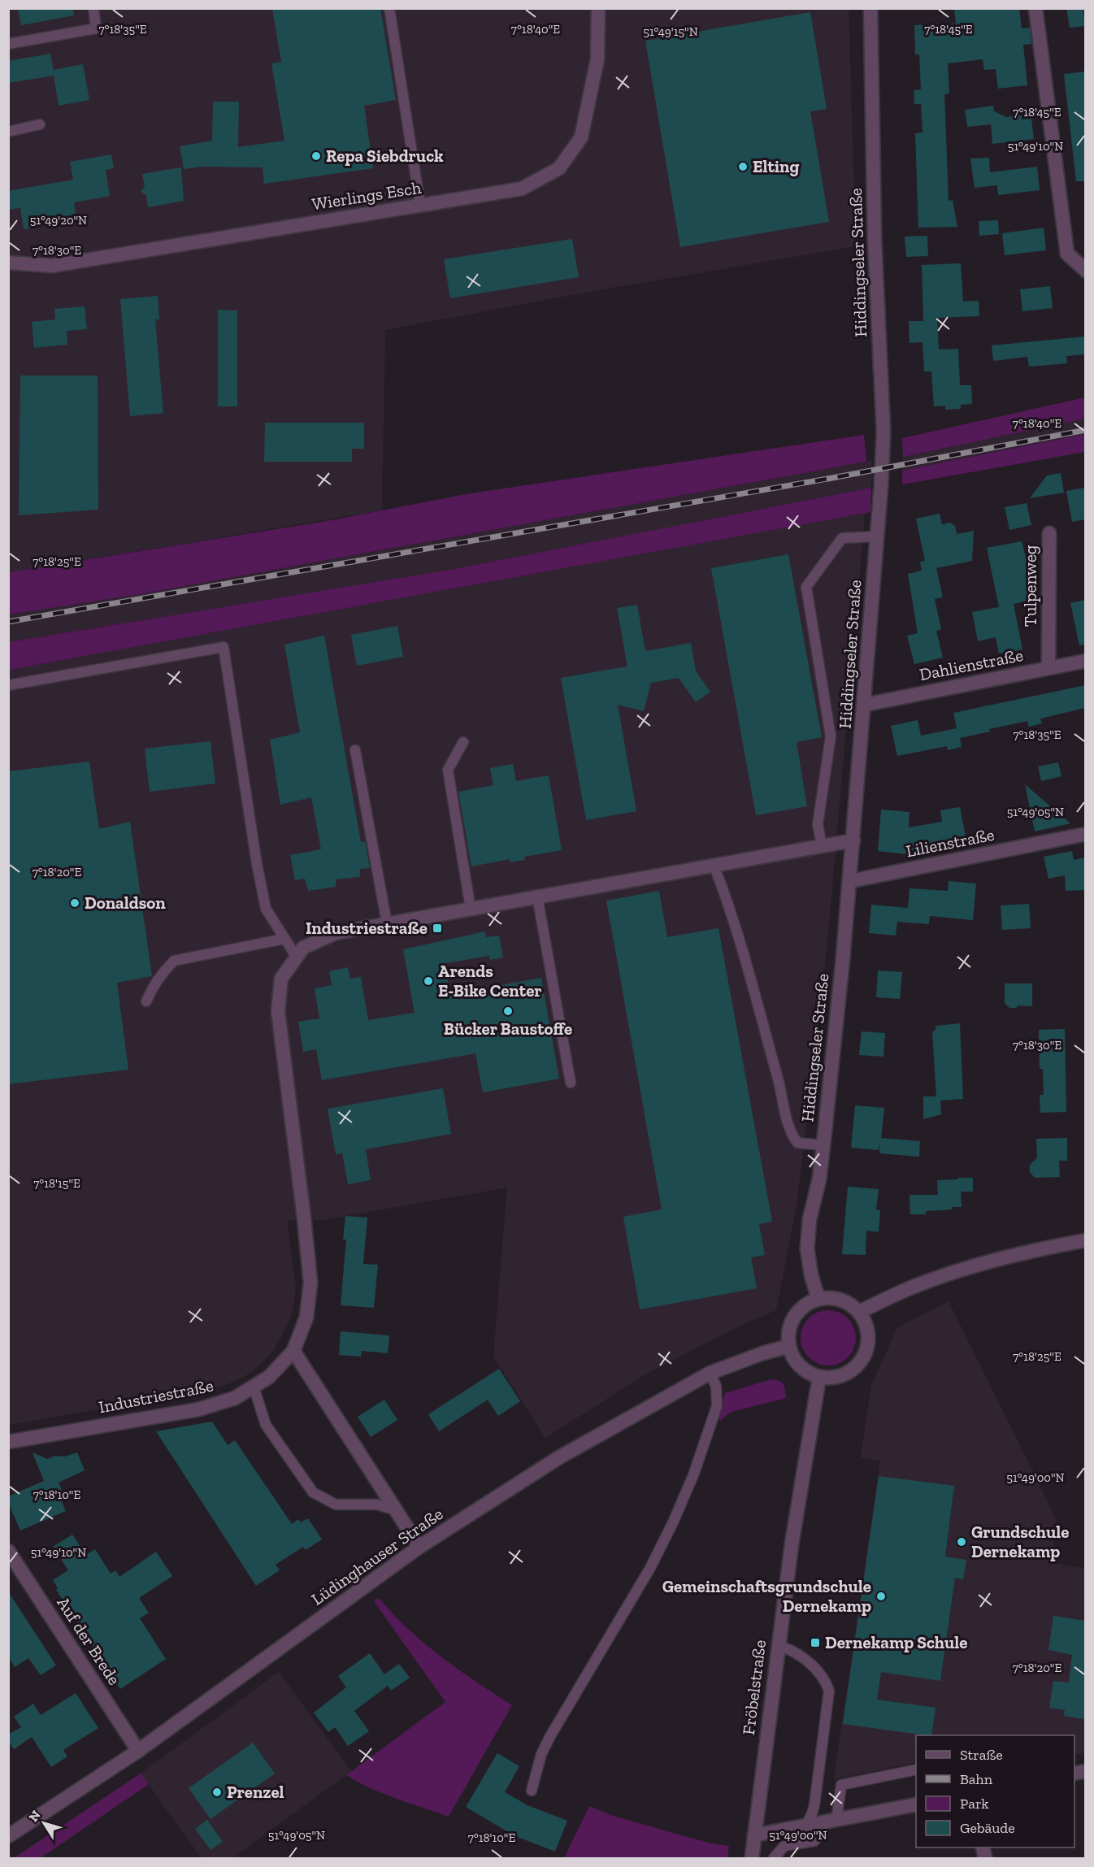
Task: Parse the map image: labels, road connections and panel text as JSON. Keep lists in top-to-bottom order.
{
  "streets": {
    "street": [
      "Wierlings Esch",
      "Hiddingseler Straße",
      "Tulpenweg",
      "Dahlienstraße",
      "Lilienstraße",
      "Industriestraße",
      "Lüdinghauser Straße",
      "Auf der Brede",
      "Fröbelstraße"
    ]
  },
  "crossings": [
    ["Hiddingseler Straße", "Dahlienstraße"],
    ["Hiddingseler Straße", "Lilienstraße"],
    ["Hiddingseler Straße", "Industriestraße"],
    ["Hiddingseler Straße", "Lüdinghauser Straße"],
    ["Hiddingseler Straße", "Fröbelstraße"],
    ["Tulpenweg", "Dahlienstraße"],
    ["Lüdinghauser Straße", "Auf der Brede"],
    ["Lüdinghauser Straße", "Fröbelstraße"]
  ],
  "places": {
    "other": [
      "Repa Siebdruck",
      "Elting",
      "Donaldson",
      "Arends E-Bike Center",
      "Bücker Baustoffe",
      "Grundschule Dernekamp",
      "Gemeinschaftsgrundschule Dernekamp",
      "Prenzel"
    ],
    "transit": ["Industriestraße", "Dernekamp Schule"]
  },
  "legend": [
    "Straße",
    "Bahn",
    "Park",
    "Gebäude"
  ],
  "north": "top left",
  "coordinates": [
    "7°18'35\"E",
    "7°18'40\"E",
    "7°18'45\"E",
    "51°49'15\"N",
    "51°49'10\"N",
    "51°49'20\"N",
    "7°18'30\"E",
    "7°18'25\"E",
    "51°49'05\"N",
    "7°18'20\"E",
    "7°18'15\"E",
    "51°49'00\"N",
    "7°18'10\"E"
  ]
}
